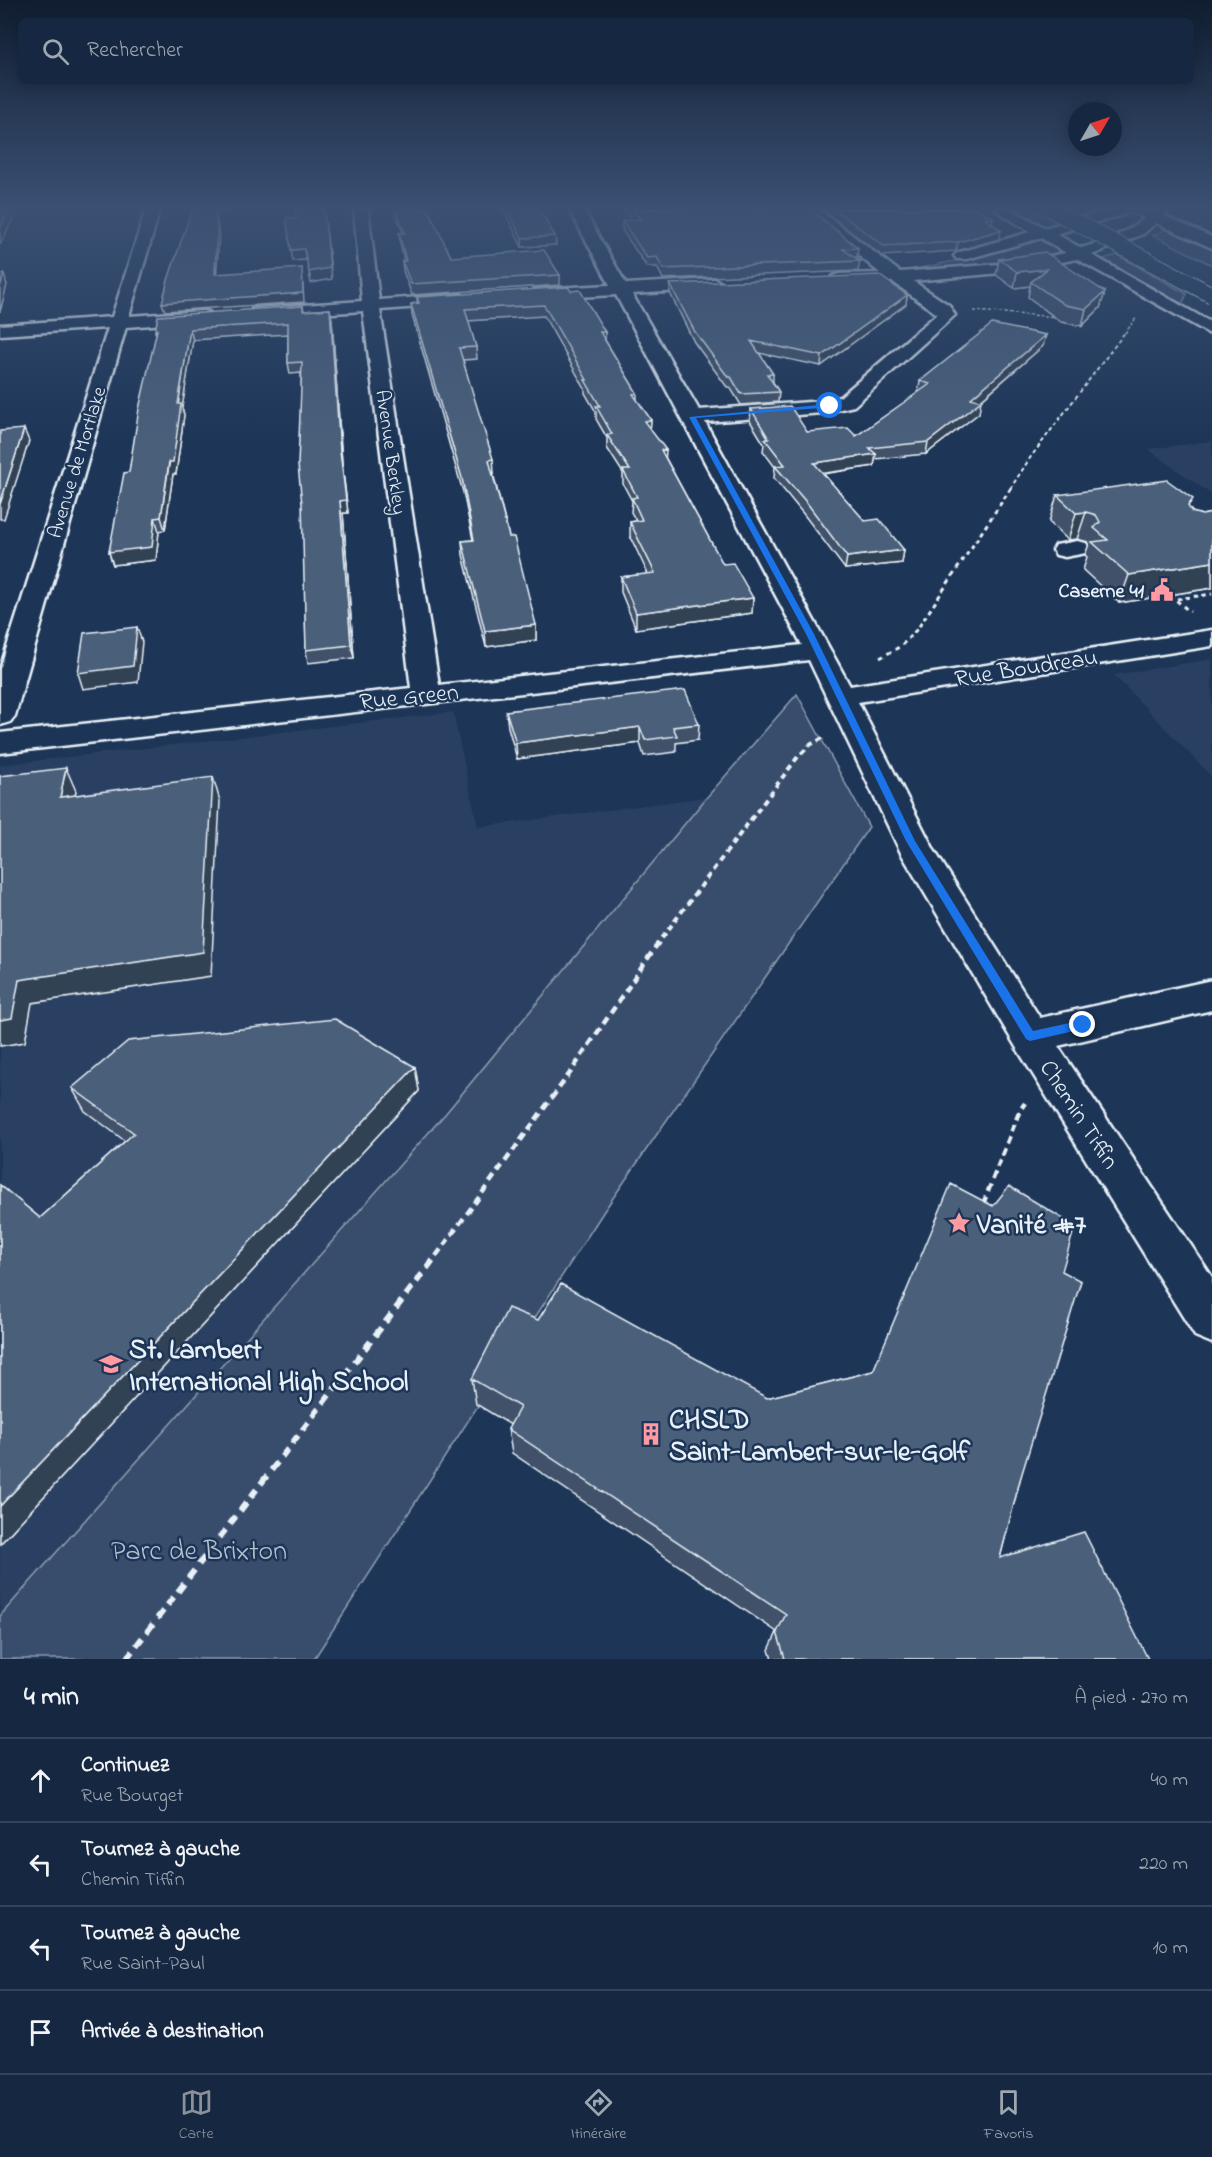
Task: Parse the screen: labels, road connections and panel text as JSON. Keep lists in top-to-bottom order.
{
  "streets": {
    "main road": [
      "Avenue Berkley",
      "Avenue de Mortlake",
      "Rue Boudreau",
      "Rue Green",
      "Chemin Tiffin"
    ]
  },
  "crossings": [
    ["Avenue Berkley", "Rue Green"],
    ["Rue Boudreau", "Chemin Tiffin"],
    ["Rue Green", "Chemin Tiffin"]
  ],
  "parks": ["Parc de Brixton"],
  "places": {
    "public building": ["Caserne 41"],
    "place": ["Vanité #7"],
    "school or university": ["St. Lambert International High School"],
    "building": ["CHSLD Saint-Lambert-sur-le-Golf"]
  },
  "north": "top right",
  "page": {
    "search": "Rechercher",
    "heading": ["4 min", "À pied · 270 m"],
    "list": [
      ["Continuez", "Rue Bourget", "40 m"],
      ["Tournez à gauche", "Chemin Tiffin", "220 m"],
      ["Tournez à gauche", "Rue Saint-Paul", "10 m"],
      "Arrivée à destination"
    ],
    "nav": ["Carte", "Itinéraire", "Favoris"]
  }
}
